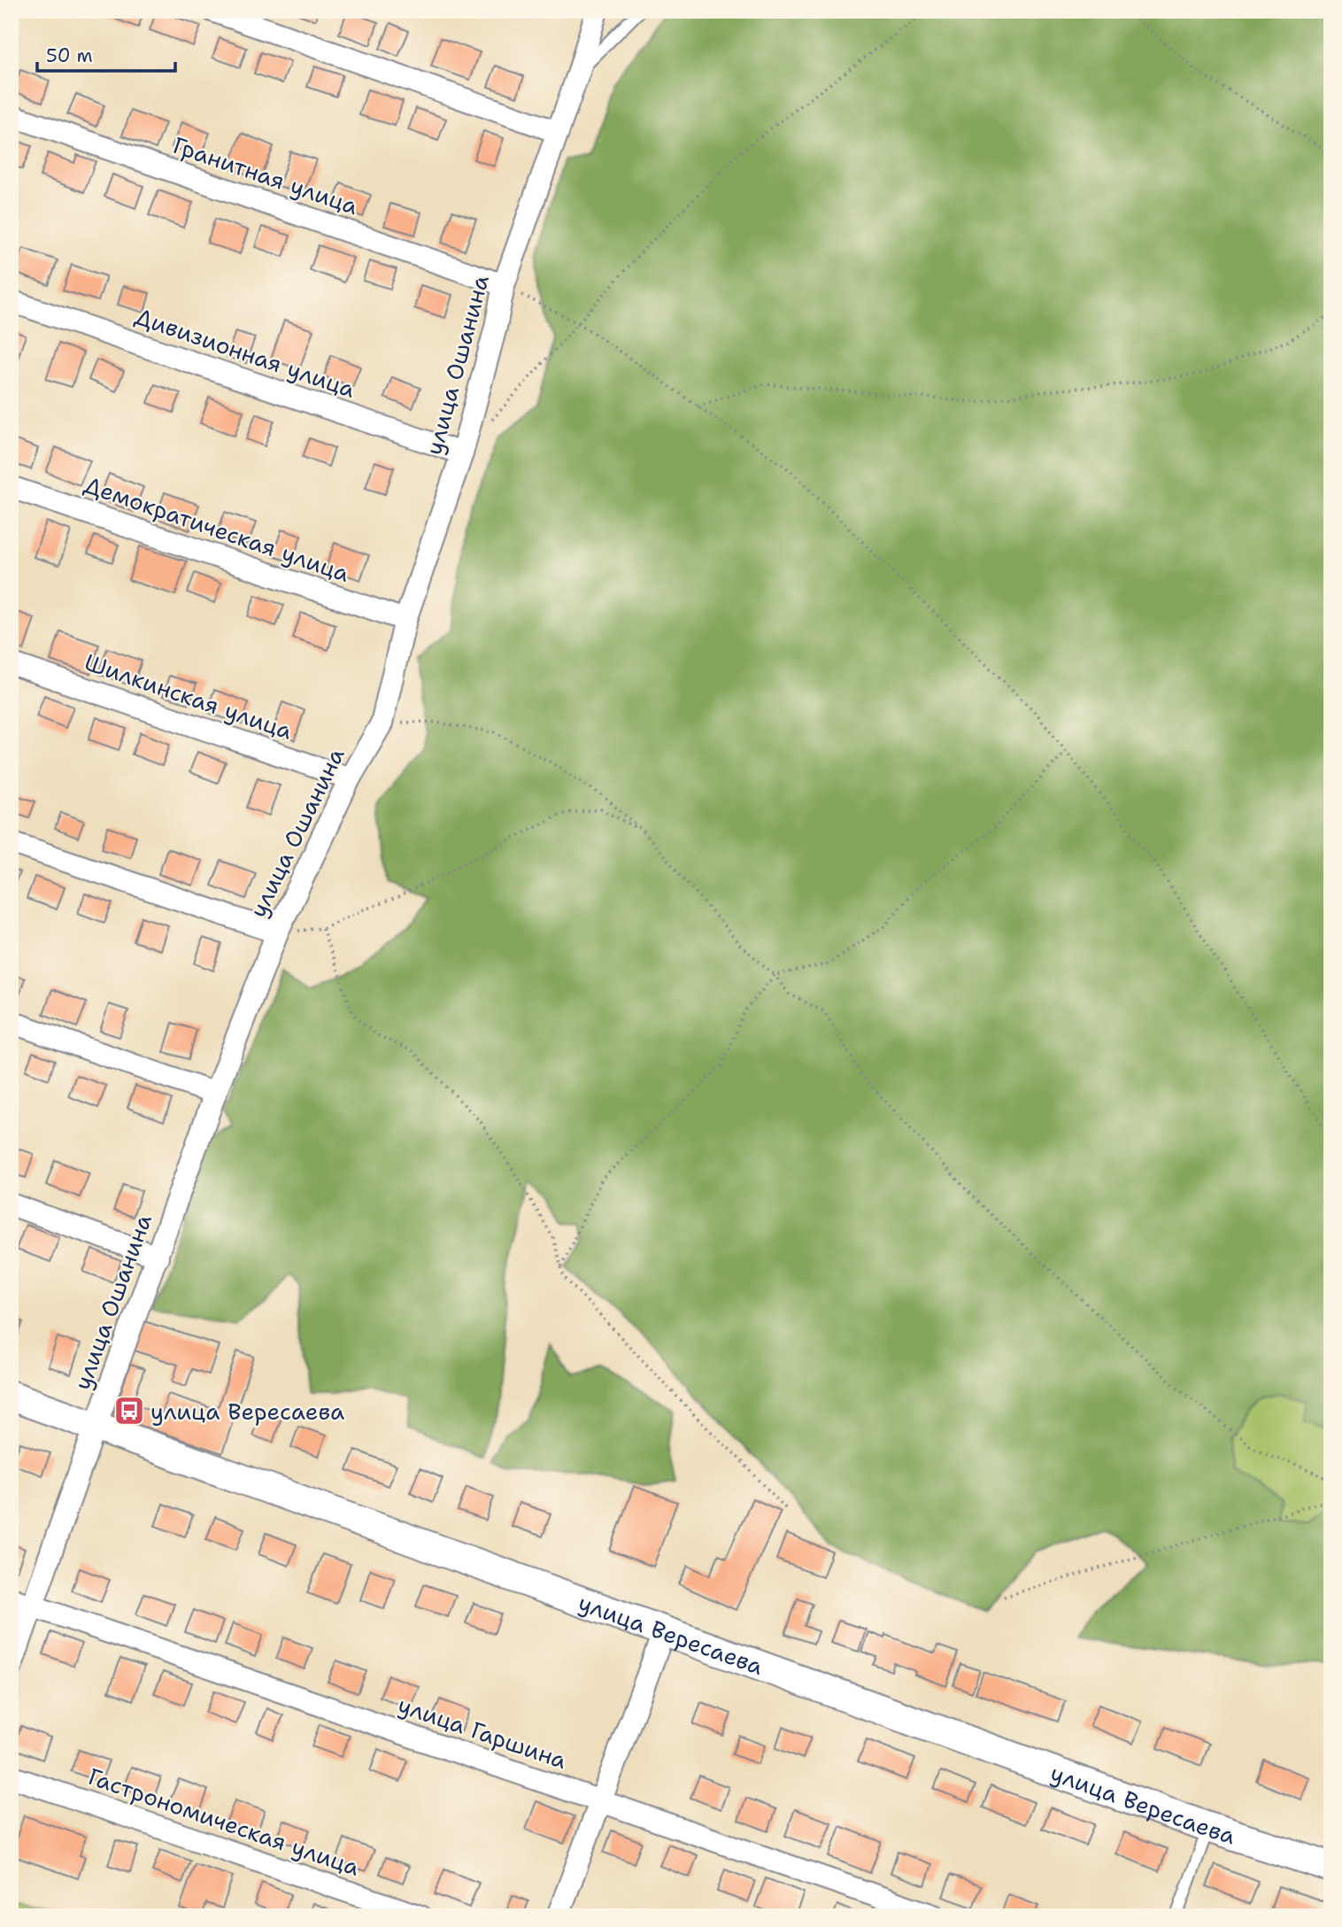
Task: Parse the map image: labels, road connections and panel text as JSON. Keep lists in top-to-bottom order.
{
  "streets": {
    "street": [
      "Гранитная улица",
      "Дивизионная улица",
      "улица Ошанина",
      "Демократическая улица",
      "Шилкинская улица",
      "улица Вересаева",
      "улица Гаршина",
      "Гастрономическая улица"
    ]
  },
  "crossings": [
    ["Гранитная улица", "улица Ошанина"],
    ["Дивизионная улица", "улица Ошанина"],
    ["улица Ошанина", "Демократическая улица"],
    ["улица Ошанина", "Шилкинская улица"],
    ["улица Ошанина", "улица Вересаева"],
    ["улица Ошанина", "улица Гаршина"]
  ],
  "places": {
    "bus stop": ["улица Вересаева"]
  },
  "scale_bar": "50 m"
}
